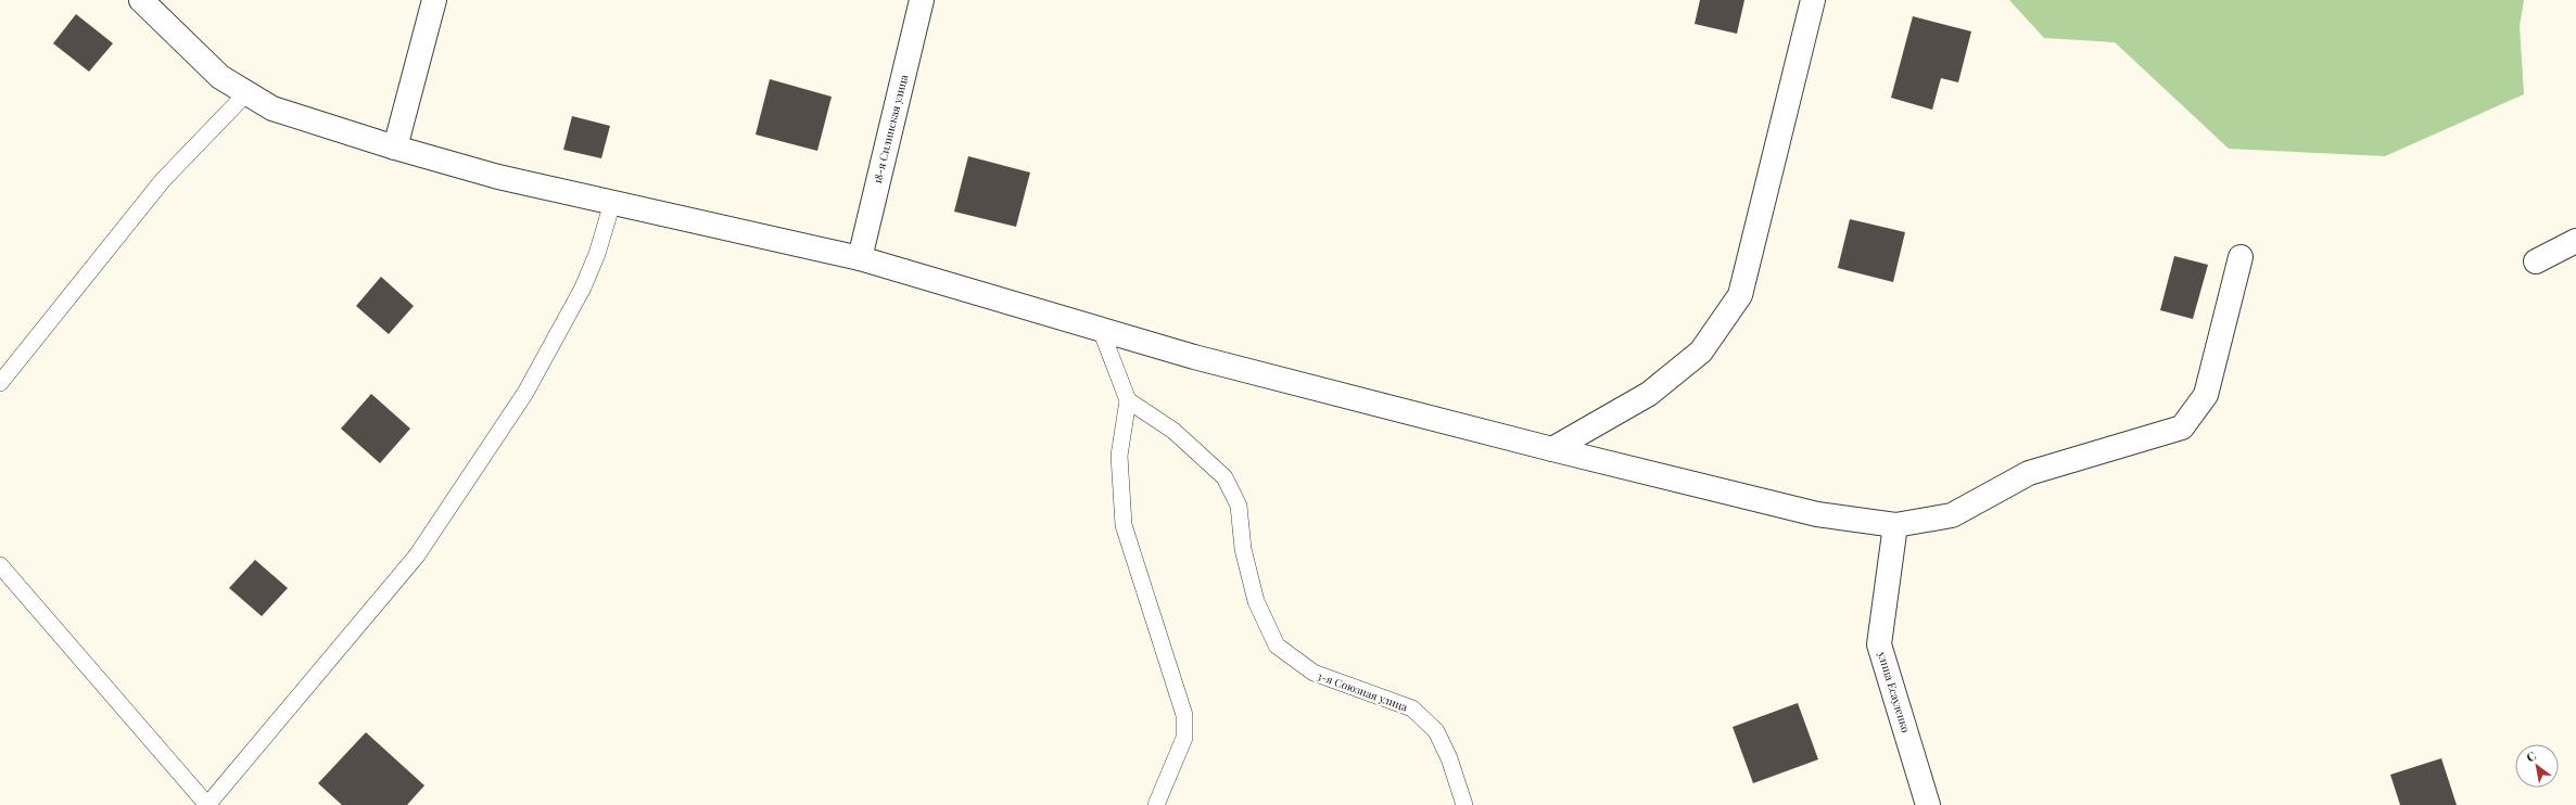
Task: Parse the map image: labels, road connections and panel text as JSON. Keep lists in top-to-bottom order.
{
  "streets": {
    "street": ["18-я Силинская улица", "улица Есауленко"],
    "lane": ["3-я Союзная улица"]
  },
  "north": "top left"
}
